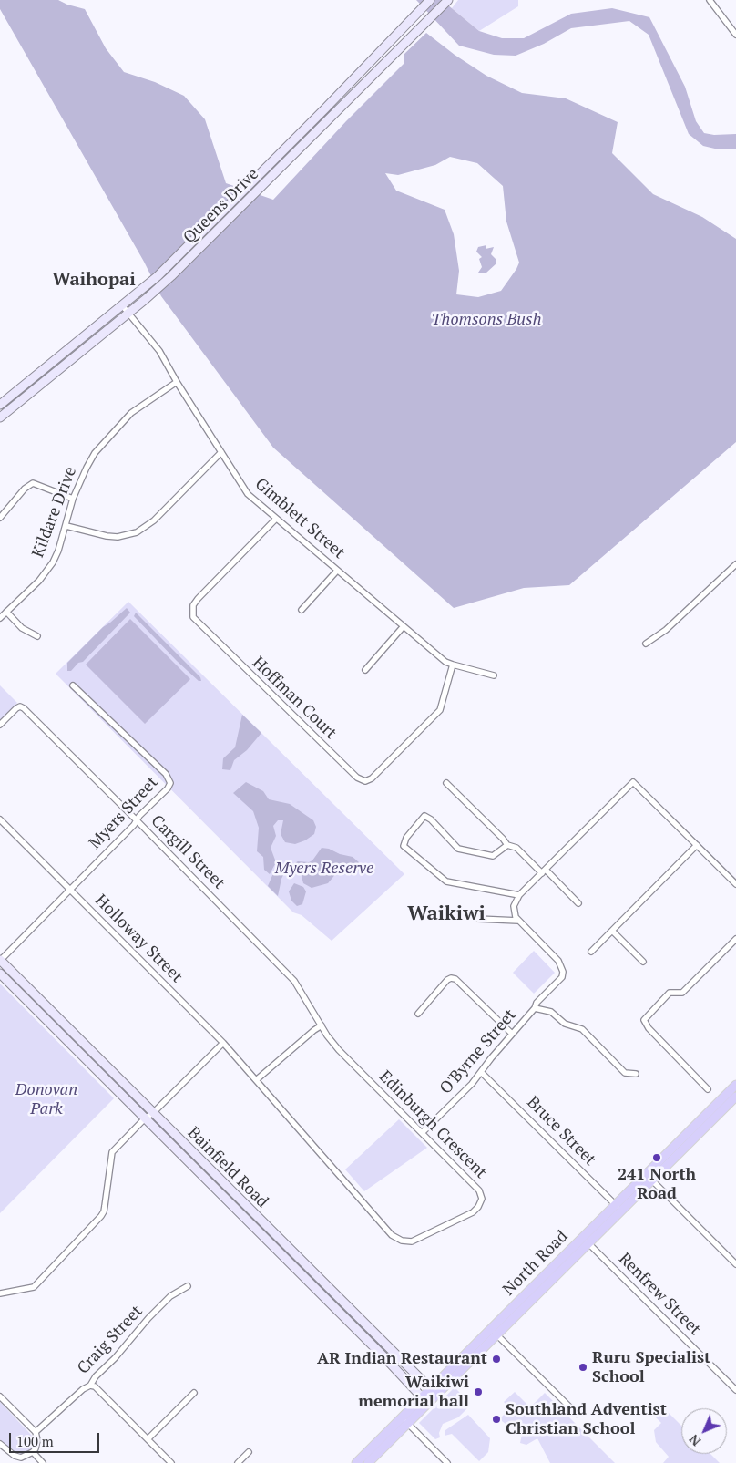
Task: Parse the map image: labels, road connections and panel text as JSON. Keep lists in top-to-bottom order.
{
  "streets": {
    "main road": ["Queens Drive", "Bainfield Road", "North Road"],
    "street": [
      "Kildare Drive",
      "Gimblett Street",
      "Hoffman Court",
      "Myers Street",
      "Cargill Street",
      "Holloway Street",
      "O'Byrne Street",
      "Edinburgh Crescent",
      "Bruce Street",
      "Renfrew Street",
      "Craig Street"
    ]
  },
  "crossings": [
    ["Queens Drive", "Gimblett Street"],
    ["Kildare Drive", "Gimblett Street"],
    ["Gimblett Street", "Hoffman Court"],
    ["Myers Street", "Cargill Street"],
    ["Myers Street", "Holloway Street"],
    ["Myers Street", "Bainfield Road"],
    ["Cargill Street", "Edinburgh Crescent"],
    ["Holloway Street", "Edinburgh Crescent"],
    ["O'Byrne Street", "Edinburgh Crescent"],
    ["O'Byrne Street", "Bruce Street"],
    ["Bruce Street", "North Road"],
    ["Bainfield Road", "North Road"],
    ["North Road", "Renfrew Street"]
  ],
  "districts": ["Waihopai", "Waikiwi"],
  "parks": ["Thomsons Bush", "Myers Reserve", "Donovan Park"],
  "places": [
    "241 North Road",
    "AR Indian Restaurant",
    "Ruru Specialist School",
    "Waikiwi memorial hall",
    "Southland Adventist Christian School"
  ],
  "scale_bar": "100 m",
  "north": "bottom left"
}
